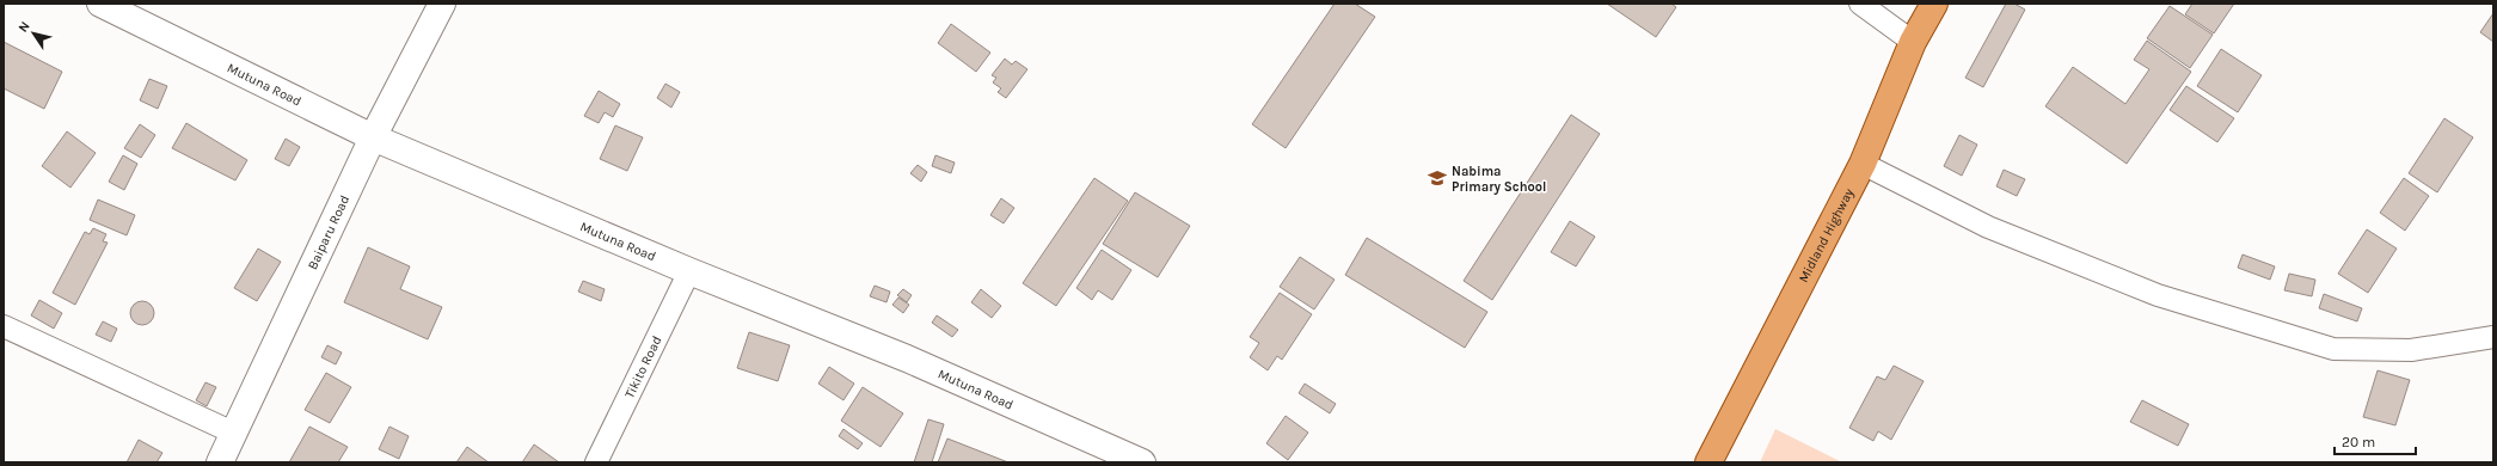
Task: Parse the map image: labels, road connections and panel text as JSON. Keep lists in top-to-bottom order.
{
  "streets": {
    "main road": ["Midland Highway"],
    "street": ["Mutuna Road", "Baiparu Road", "Tikito Road"]
  },
  "crossings": [
    ["Mutuna Road", "Baiparu Road"],
    ["Mutuna Road", "Tikito Road"]
  ],
  "places": {
    "school or university": ["Nabima Primary School"]
  },
  "scale_bar": "20 m",
  "north": "top left"
}
